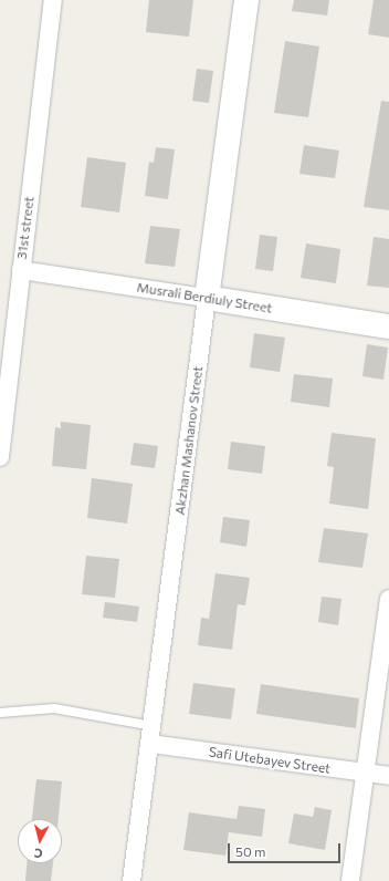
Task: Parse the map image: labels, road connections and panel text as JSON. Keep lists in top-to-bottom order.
{
  "streets": {
    "street": [
      "31st street",
      "Musrali Berdiuly Street",
      "Akzhan Mashanov Street",
      "Safi Utebayev Street"
    ]
  },
  "crossings": [
    ["31st street", "Musrali Berdiuly Street"],
    ["Musrali Berdiuly Street", "Akzhan Mashanov Street"],
    ["Akzhan Mashanov Street", "Safi Utebayev Street"]
  ],
  "scale_bar": "50 m",
  "north": "bottom"
}
